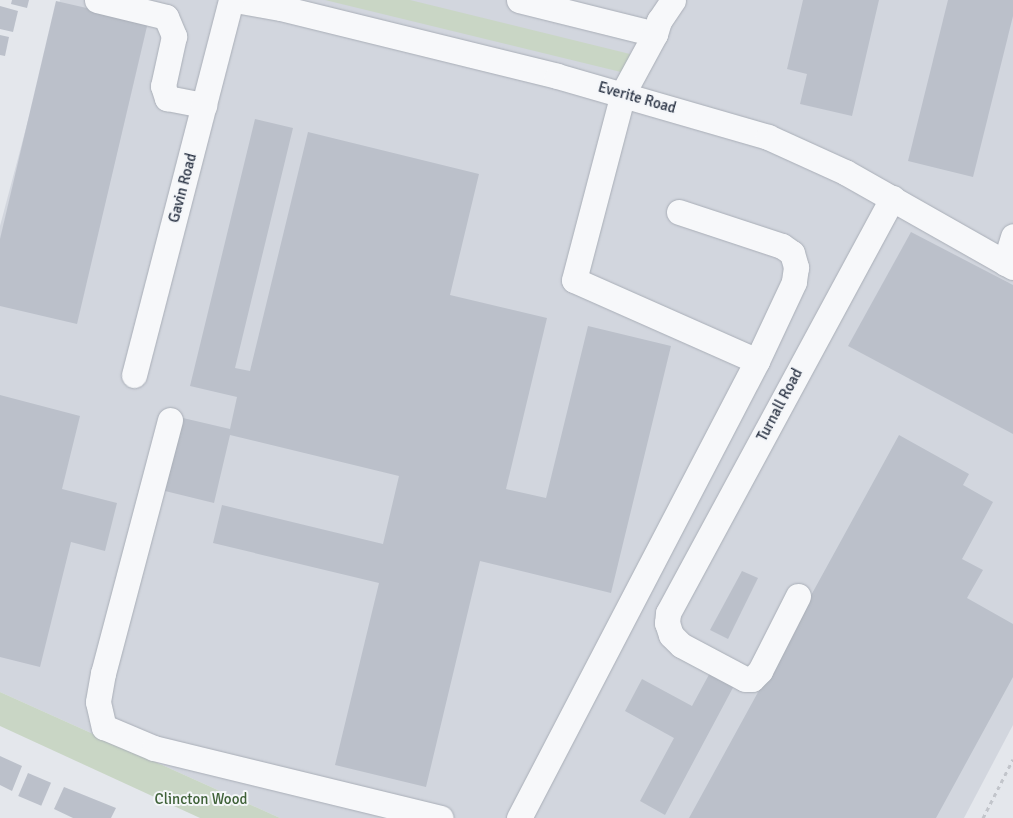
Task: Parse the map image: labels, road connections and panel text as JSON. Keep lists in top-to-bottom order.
{
  "streets": {
    "street": ["Everite Road", "Gavin Road", "Turnall Road"]
  },
  "crossings": [
    ["Everite Road", "Gavin Road"],
    ["Everite Road", "Turnall Road"]
  ],
  "parks": ["Clincton Wood"]
}
